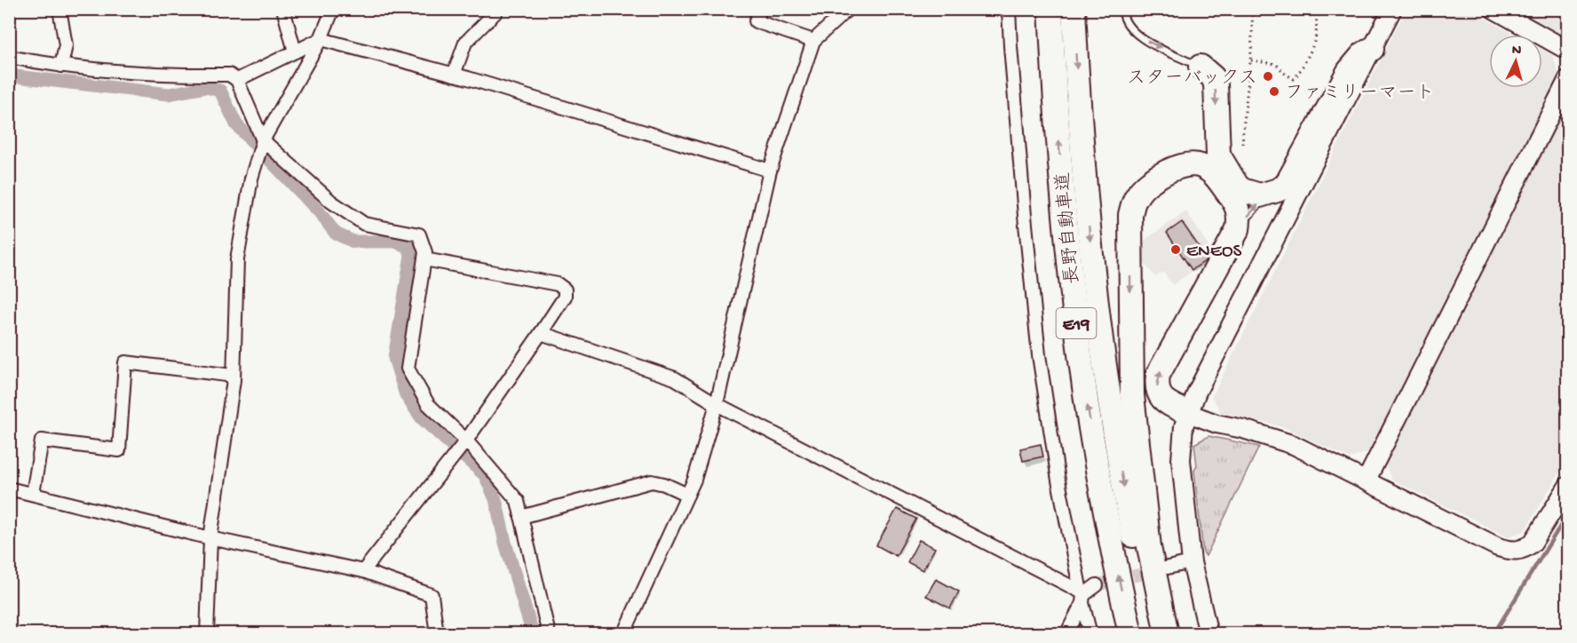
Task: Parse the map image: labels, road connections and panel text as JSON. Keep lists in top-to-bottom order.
{
  "streets": {
    "highway": ["長野自動車道", "E19"]
  },
  "places": ["スターバックス", "ファミリーマート", "ENEOS"],
  "north": "top"
}
